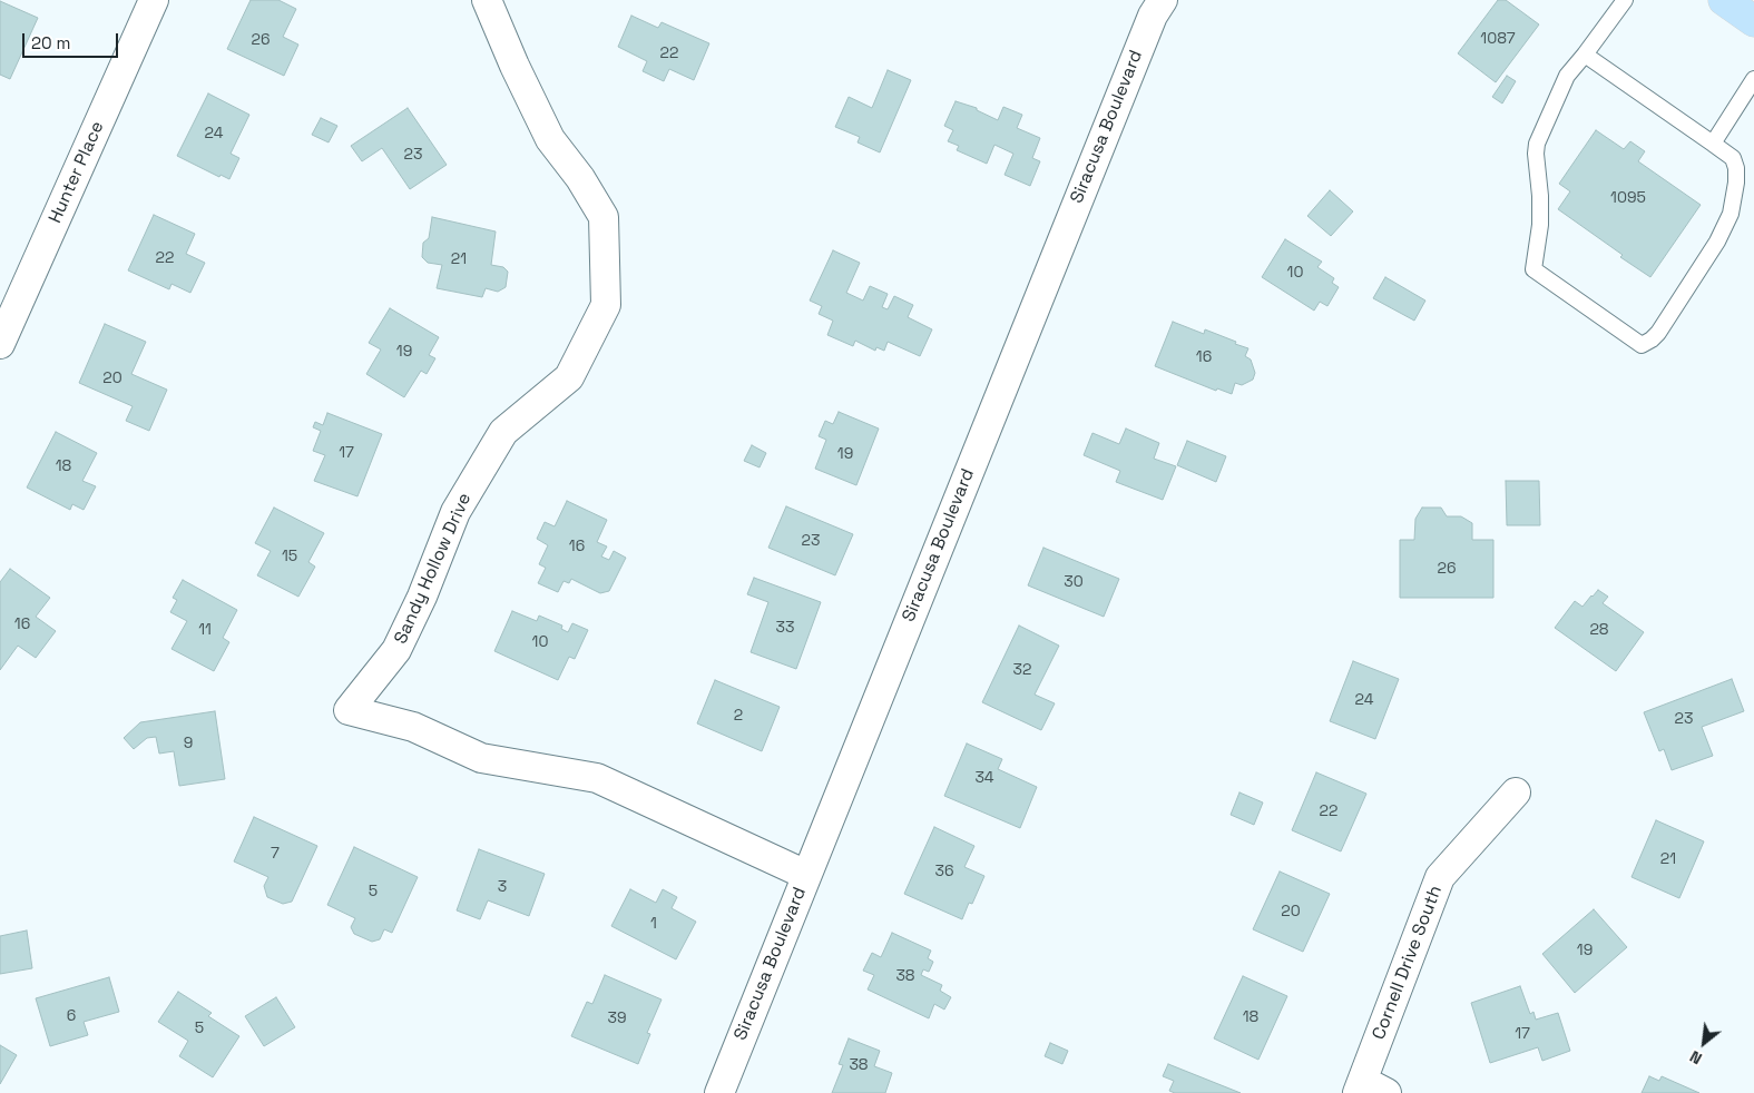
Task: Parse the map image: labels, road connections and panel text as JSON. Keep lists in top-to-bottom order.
{
  "streets": {
    "street": [
      "Siracusa Boulevard",
      "Hunter Place",
      "Sandy Hollow Drive",
      "Cornell Drive South"
    ]
  },
  "crossings": [
    ["Siracusa Boulevard", "Sandy Hollow Drive"]
  ],
  "house_numbers": [
    "1087",
    "26",
    "22",
    "24",
    "23",
    "1095",
    "22",
    "21",
    "10",
    "19",
    "16",
    "20",
    "17",
    "19",
    "18",
    "23",
    "16",
    "15",
    "26",
    "30",
    "16",
    "33",
    "11",
    "28",
    "10",
    "32",
    "24",
    "2",
    "23",
    "9",
    "34",
    "22",
    "7",
    "21",
    "36",
    "3",
    "5",
    "20",
    "1",
    "19",
    "38",
    "6",
    "18",
    "39",
    "5",
    "17",
    "38"
  ],
  "scale_bar": "20 m",
  "north": "bottom left"
}
